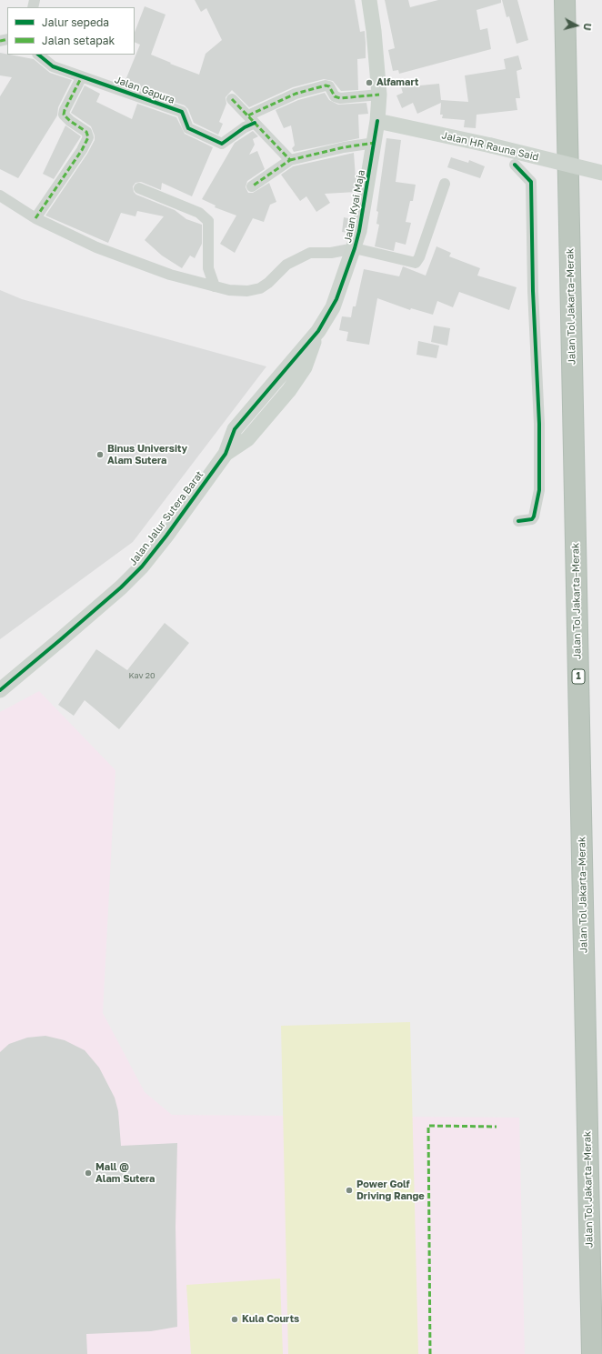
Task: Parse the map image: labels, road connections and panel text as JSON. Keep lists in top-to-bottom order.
{
  "streets": {
    "highway": ["Jalan Tol Jakarta–Merak", "1"],
    "street": [
      "Jalan Gapura",
      "Jalan HR Rauna Said",
      "Jalan Kyai Maja",
      "Jalan Jalur Sutera Barat"
    ]
  },
  "crossings": [
    ["Jalan HR Rauna Said", "Jalan Kyai Maja"],
    ["Jalan Kyai Maja", "Jalan Jalur Sutera Barat"]
  ],
  "places": [
    "Alfamart",
    "Binus University Alam Sutera",
    "Mall @ Alam Sutera",
    "Power Golf Driving Range",
    "Kula Courts"
  ],
  "house_numbers": ["Kav 20"],
  "legend": ["Jalur sepeda", "Jalan setapak"],
  "north": "right"
}
